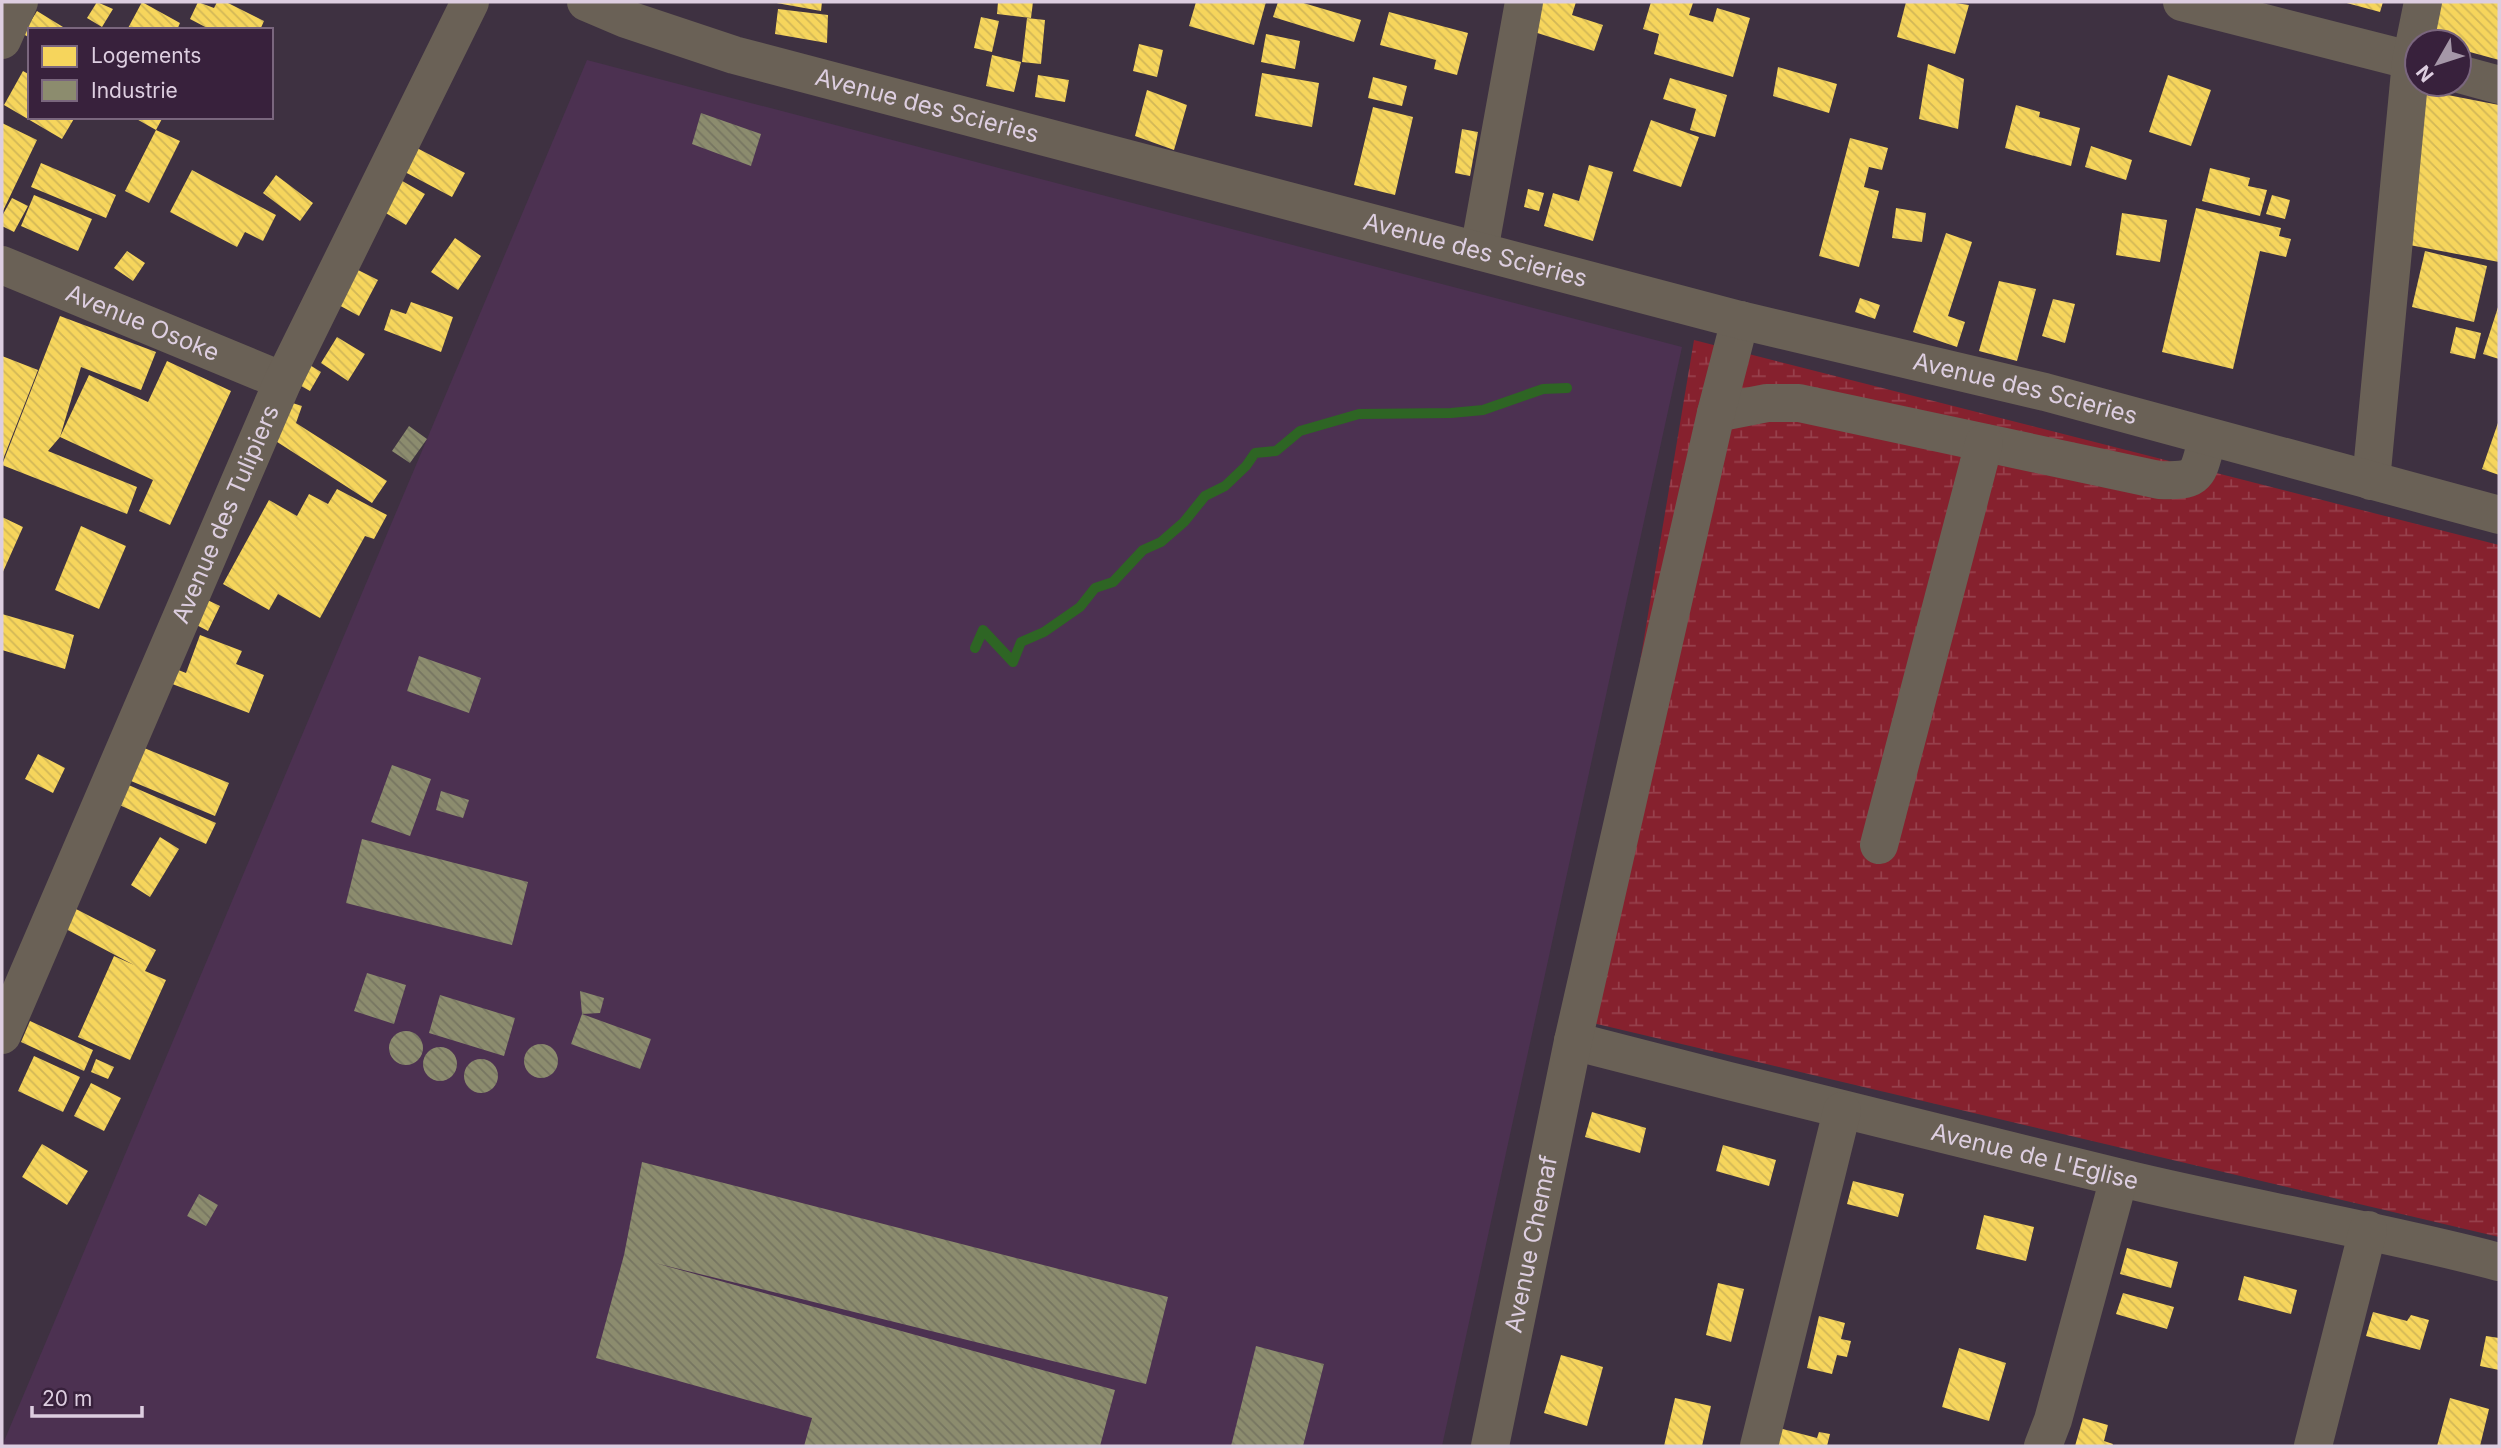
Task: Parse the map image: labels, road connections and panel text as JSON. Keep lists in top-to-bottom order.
{
  "streets": {
    "street": [
      "Avenue des Scieries",
      "Avenue Osoke",
      "Avenue des Tulipiers",
      "Avenue de L'Eglise",
      "Avenue Chemaf"
    ]
  },
  "crossings": [
    ["Avenue des Scieries", "Avenue Chemaf"],
    ["Avenue Osoke", "Avenue des Tulipiers"],
    ["Avenue de L'Eglise", "Avenue Chemaf"]
  ],
  "legend": ["Logements", "Industrie"],
  "scale_bar": "20 m",
  "north": "bottom left"
}
